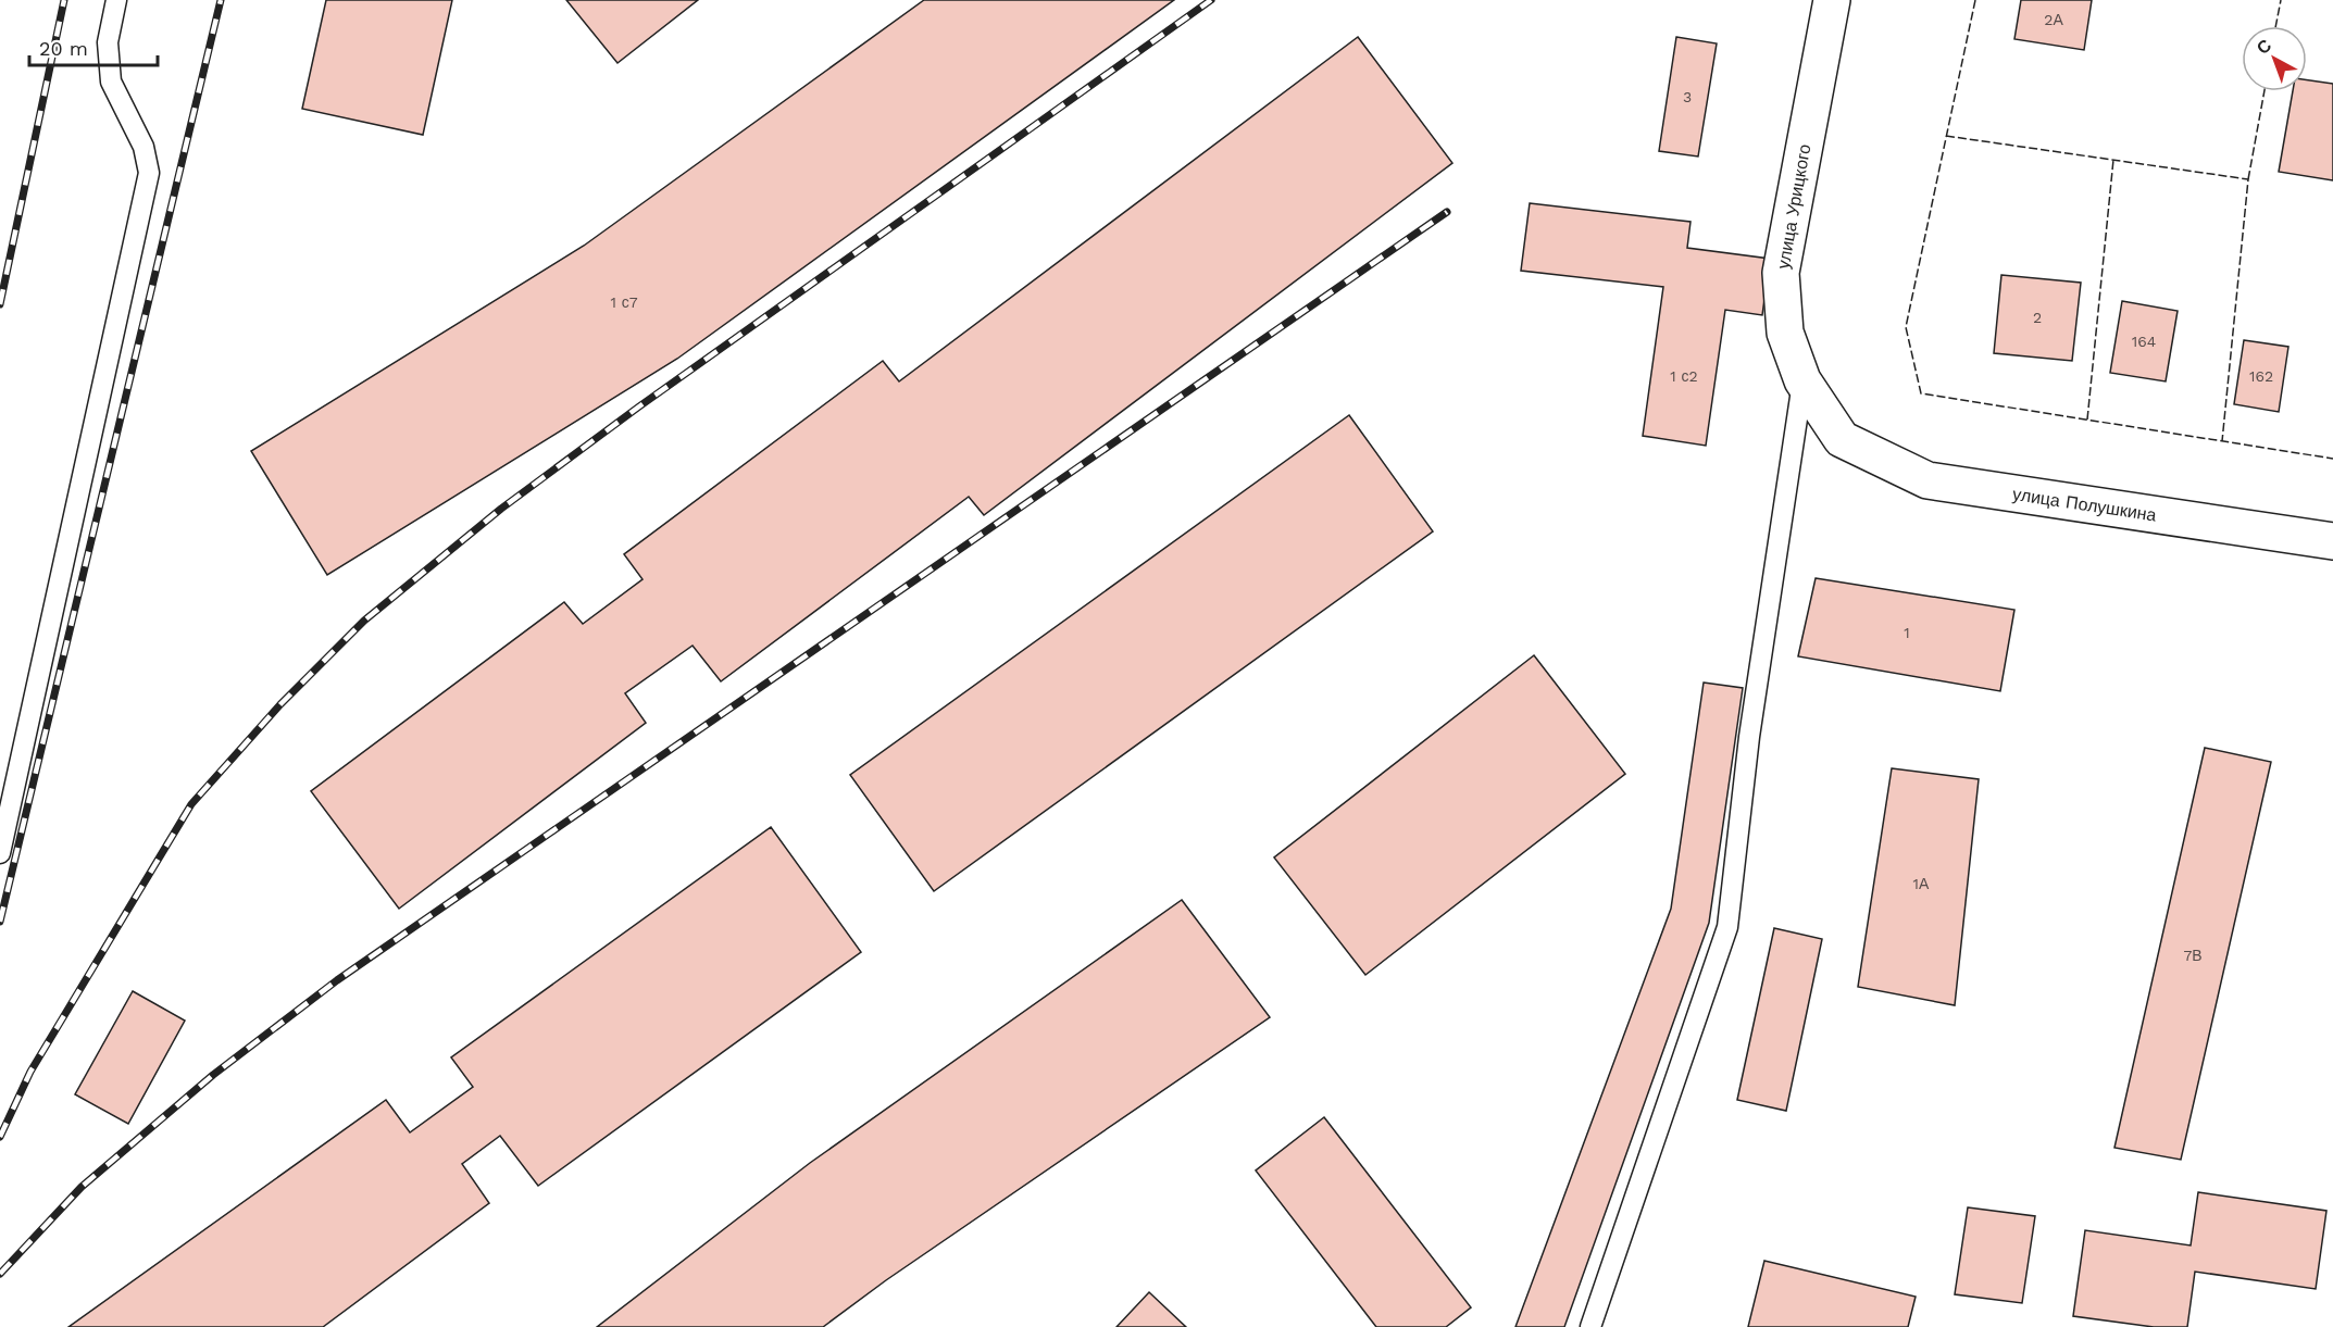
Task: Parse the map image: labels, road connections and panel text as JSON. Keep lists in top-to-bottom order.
{
  "streets": {
    "street": ["улица Урицкого", "улица Полушкина"]
  },
  "crossings": [
    ["улица Урицкого", "улица Полушкина"]
  ],
  "house_numbers": [
    "2А",
    "3",
    "1 с7",
    "2",
    "164",
    "1 с2",
    "162",
    "1",
    "1А",
    "7В"
  ],
  "scale_bar": "20 m",
  "north": "top left"
}
